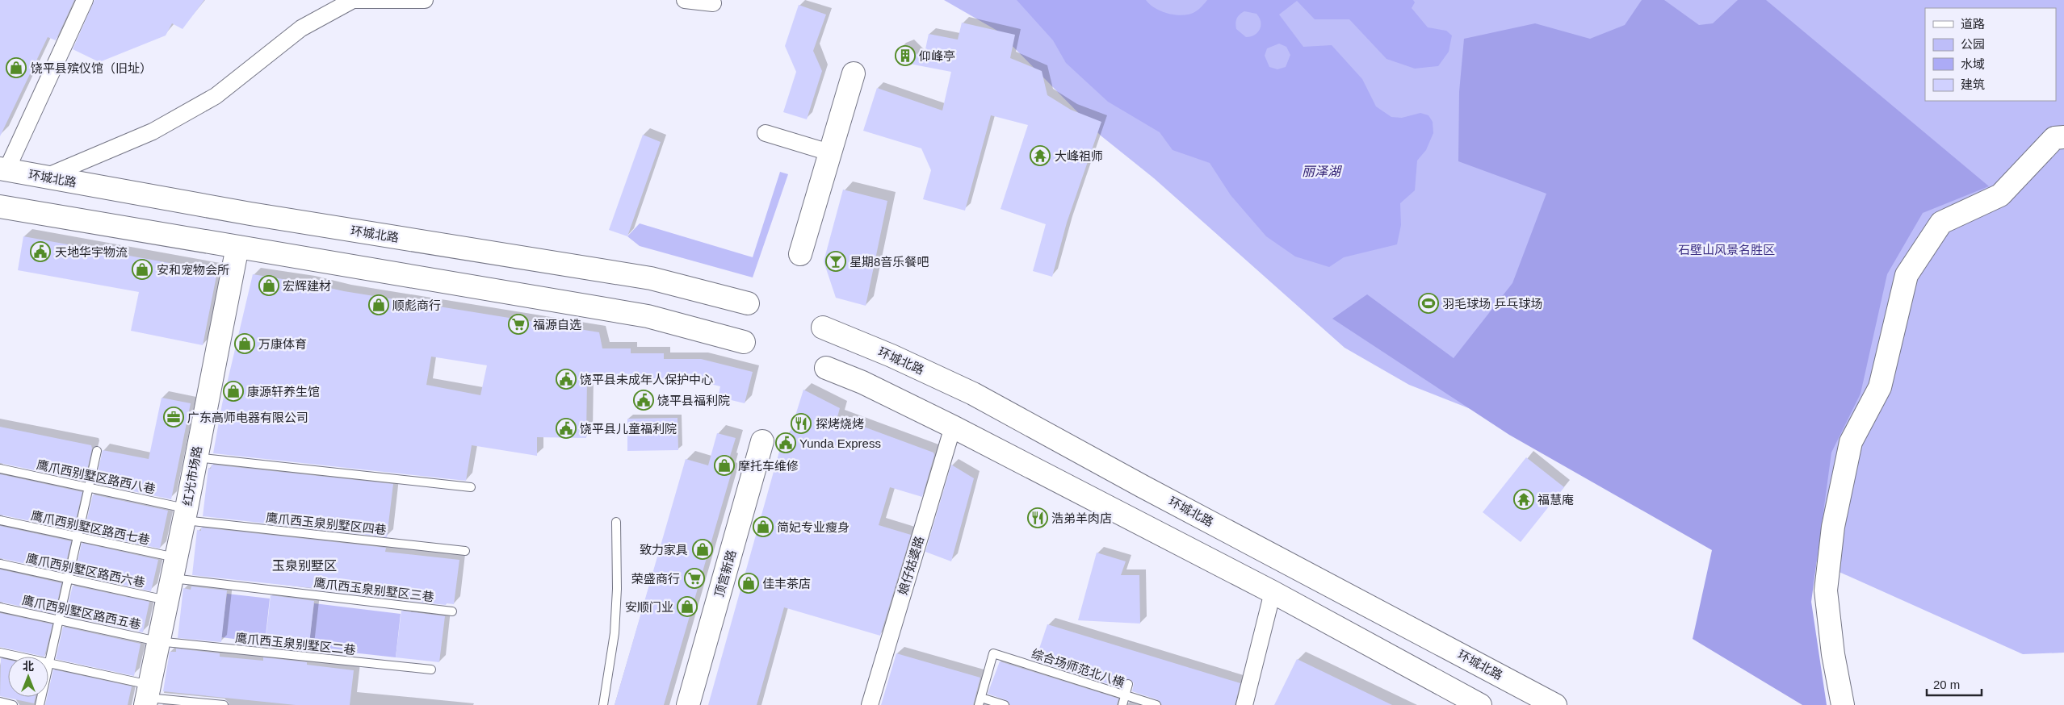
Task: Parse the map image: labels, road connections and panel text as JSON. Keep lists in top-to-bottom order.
{
  "streets": {
    "main road": ["环城北路", "红光市场路", "顶宫新路"],
    "street": ["娘仔姑婆路"],
    "lane": [
      "鹰爪西别墅区路西八巷",
      "鹰爪西玉泉别墅区四巷",
      "鹰爪西别墅区路西七巷",
      "鹰爪西别墅区路西六巷",
      "鹰爪西玉泉别墅区三巷",
      "鹰爪西别墅区路西五巷",
      "鹰爪西玉泉别墅区二巷",
      "综合场师范北八横"
    ]
  },
  "crossings": [
    ["红光市场路", "鹰爪西别墅区路西八巷"],
    ["红光市场路", "鹰爪西玉泉别墅区四巷"],
    ["红光市场路", "鹰爪西别墅区路西七巷"],
    ["红光市场路", "鹰爪西别墅区路西六巷"],
    ["红光市场路", "鹰爪西玉泉别墅区三巷"],
    ["红光市场路", "鹰爪西别墅区路西五巷"],
    ["红光市场路", "鹰爪西玉泉别墅区二巷"],
    ["鹰爪西别墅区路西八巷", "鹰爪西玉泉别墅区四巷"],
    ["鹰爪西别墅区路西七巷", "鹰爪西玉泉别墅区三巷"],
    ["鹰爪西别墅区路西五巷", "鹰爪西玉泉别墅区二巷"]
  ],
  "districts": ["玉泉别墅区"],
  "water": ["丽泽湖"],
  "parks": ["石壁山风景名胜区"],
  "places": {
    "building": ["仰峰亭"],
    "shop": [
      "饶平县殡仪馆（旧址）",
      "安和宠物会所",
      "宏辉建材",
      "顺彪商行",
      "万康体育",
      "康源轩养生馆",
      "摩托车维修",
      "简妃专业瘦身",
      "致力家具",
      "佳丰茶店",
      "安顺门业"
    ],
    "temple": ["大峰祖师", "福慧庵"],
    "public building": [
      "天地华宇物流",
      "饶平县未成年人保护中心",
      "饶平县福利院",
      "饶平县儿童福利院",
      "Yunda Express"
    ],
    "bar": ["星期8音乐餐吧"],
    "sports": ["羽毛球场 乒乓球场"],
    "supermarket": ["福源自选", "荣盛商行"],
    "office": ["广东高师电器有限公司"],
    "restaurant": ["探烤烧烤", "浩弟羊肉店"]
  },
  "legend": [
    "道路",
    "公园",
    "水域",
    "建筑"
  ],
  "scale_bar": "20 m",
  "north": "top"
}
